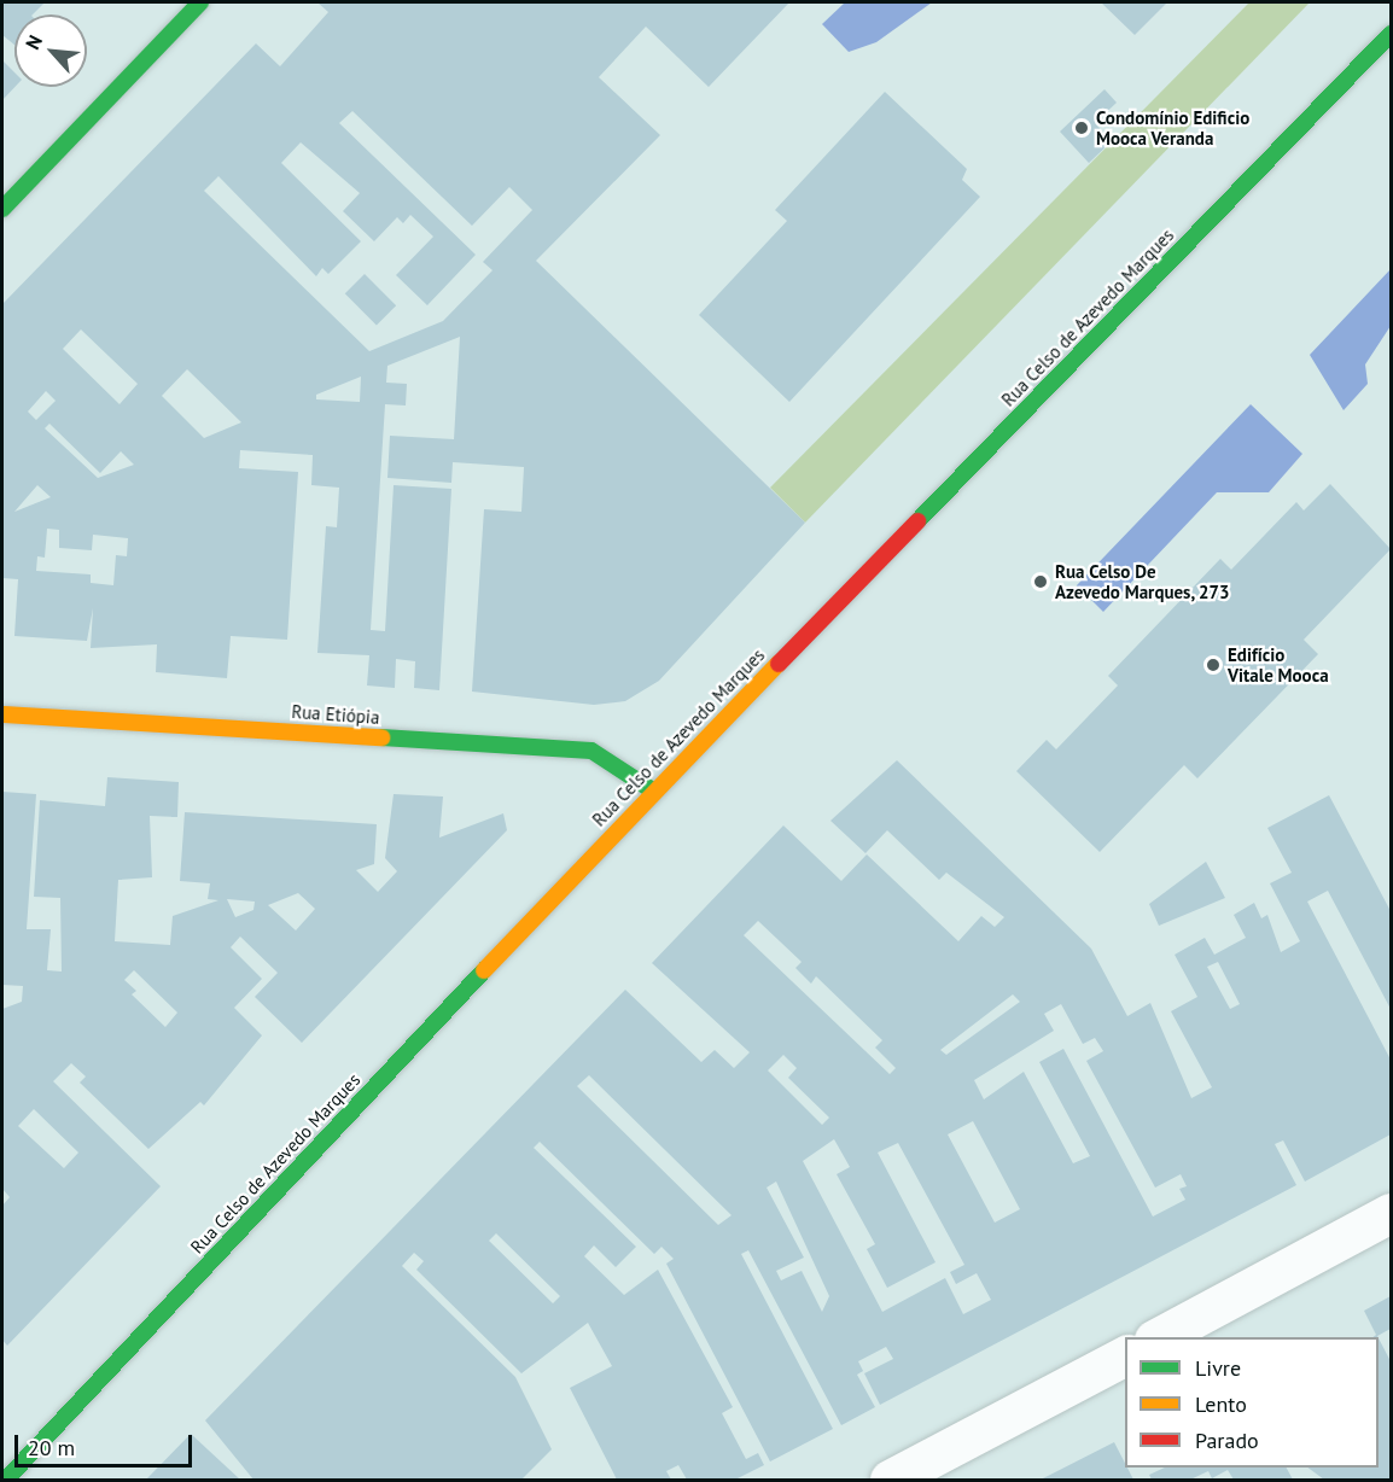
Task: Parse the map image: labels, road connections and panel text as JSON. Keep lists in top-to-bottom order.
{
  "streets": {
    "main road": ["Rua Celso de Azevedo Marques", "Rua Etiópia"]
  },
  "crossings": [
    ["Rua Celso de Azevedo Marques", "Rua Etiópia"]
  ],
  "places": ["Condomínio Edificio Mooca Veranda", "Rua Celso De Azevedo Marques, 273", "Edifício Vitale Mooca"],
  "legend": ["Livre", "Lento", "Parado"],
  "scale_bar": "20 m",
  "north": "top left"
}
